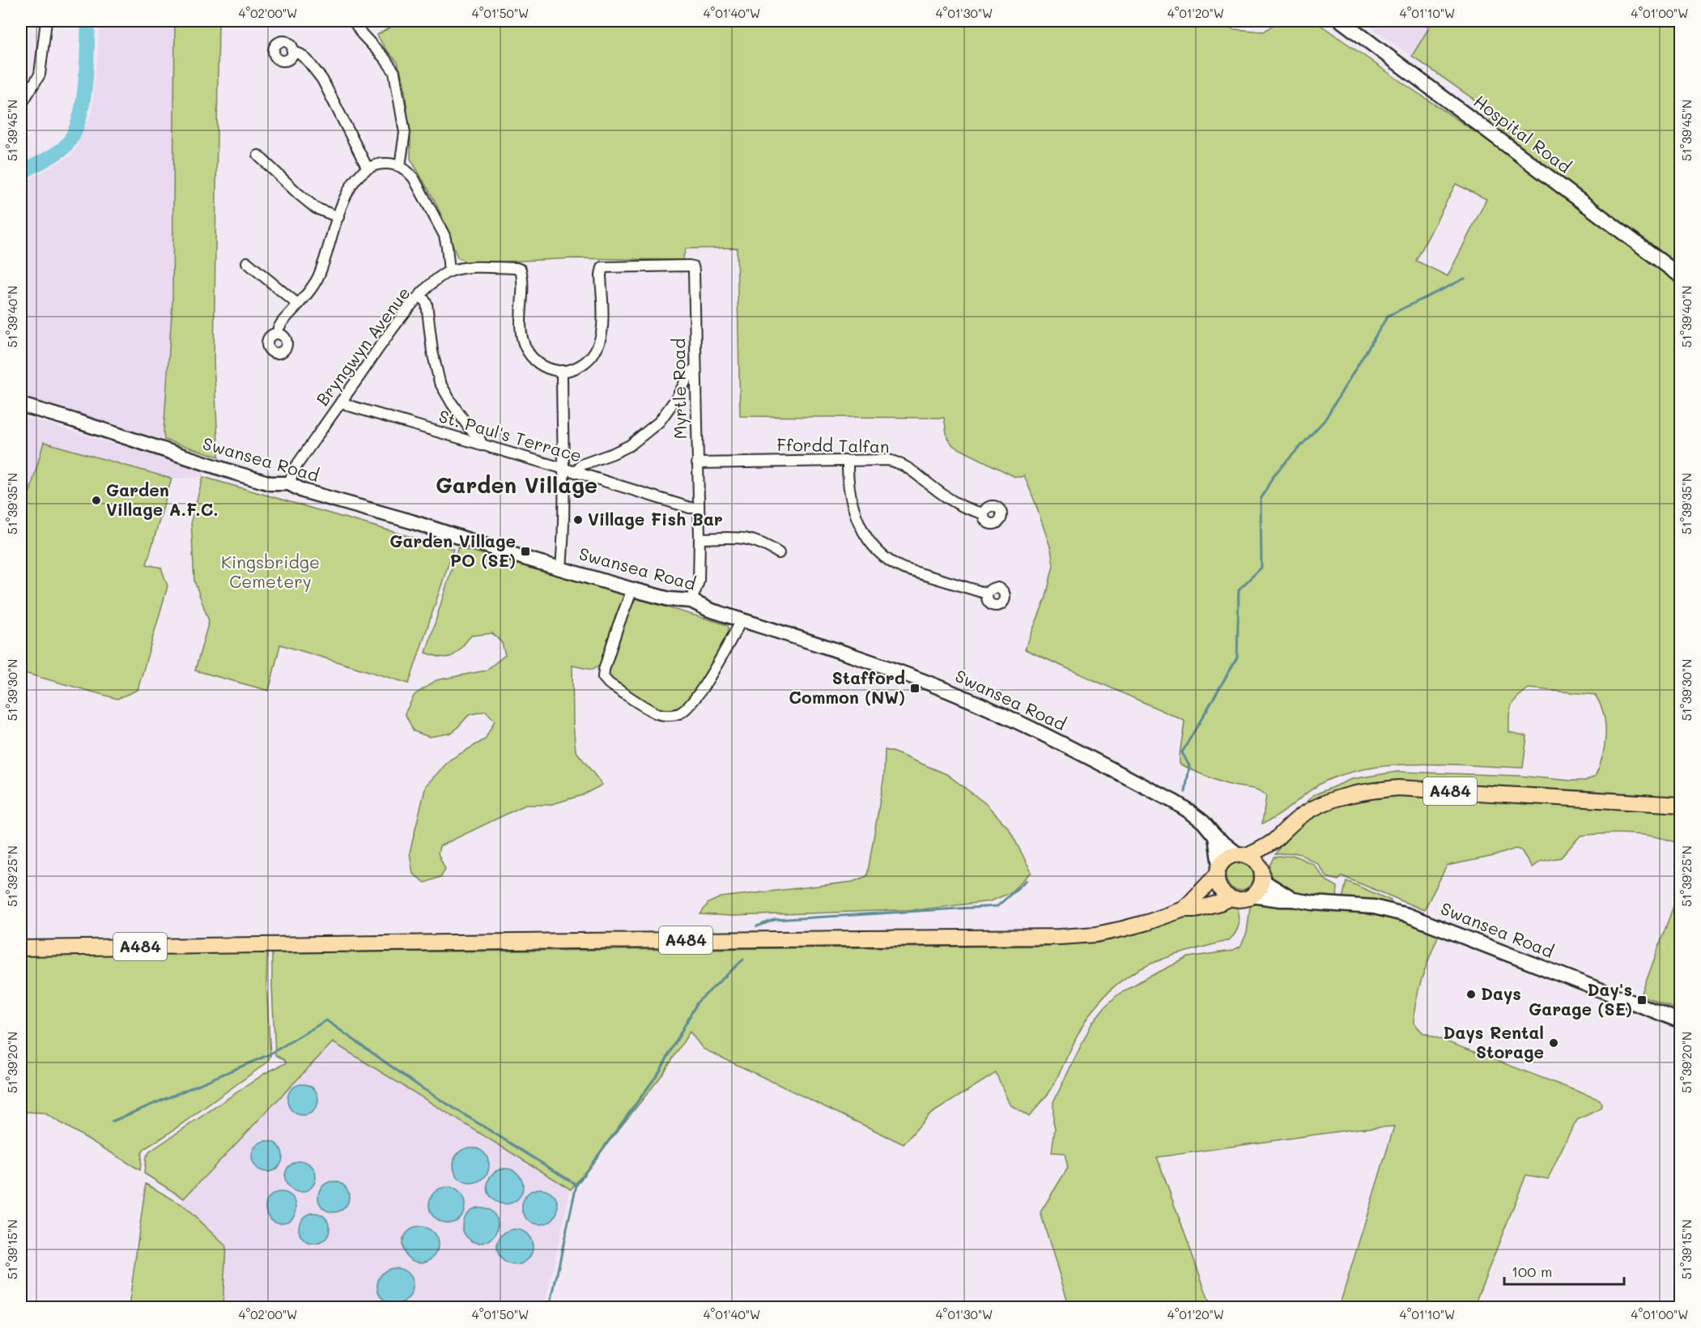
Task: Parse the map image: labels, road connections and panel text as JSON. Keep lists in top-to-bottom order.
{
  "streets": {
    "main road": ["Hospital Road", "Swansea Road", "A484"],
    "street": [
      "Bryngwyn Avenue",
      "Myrtle Road",
      "St. Paul's Terrace",
      "Ffordd Talfan"
    ]
  },
  "crossings": [
    ["Bryngwyn Avenue", "Myrtle Road"],
    ["Bryngwyn Avenue", "St. Paul's Terrace"],
    ["Bryngwyn Avenue", "Swansea Road"],
    ["Myrtle Road", "St. Paul's Terrace"],
    ["Myrtle Road", "Ffordd Talfan"],
    ["Myrtle Road", "Swansea Road"],
    ["Swansea Road", "A484"]
  ],
  "districts": ["Garden Village"],
  "parks": ["Kingsbridge Cemetery"],
  "places": {
    "other": [
      "Garden Village A.F.C.",
      "Village Fish Bar",
      "Days",
      "Days Rental Storage"
    ],
    "transit": ["Garden Village PO (SE)", "Stafford Common (NW)", "Day's Garage (SE)"]
  },
  "scale_bar": "100 m",
  "coordinates": [
    "4°02'00\"W",
    "4°01'50\"W",
    "4°01'40\"W",
    "4°01'30\"W",
    "4°01'20\"W",
    "4°01'10\"W",
    "4°01'00\"W",
    "51°39'45\"N",
    "51°39'40\"N",
    "51°39'35\"N",
    "51°39'30\"N",
    "51°39'25\"N",
    "51°39'20\"N",
    "51°39'15\"N"
  ]
}
